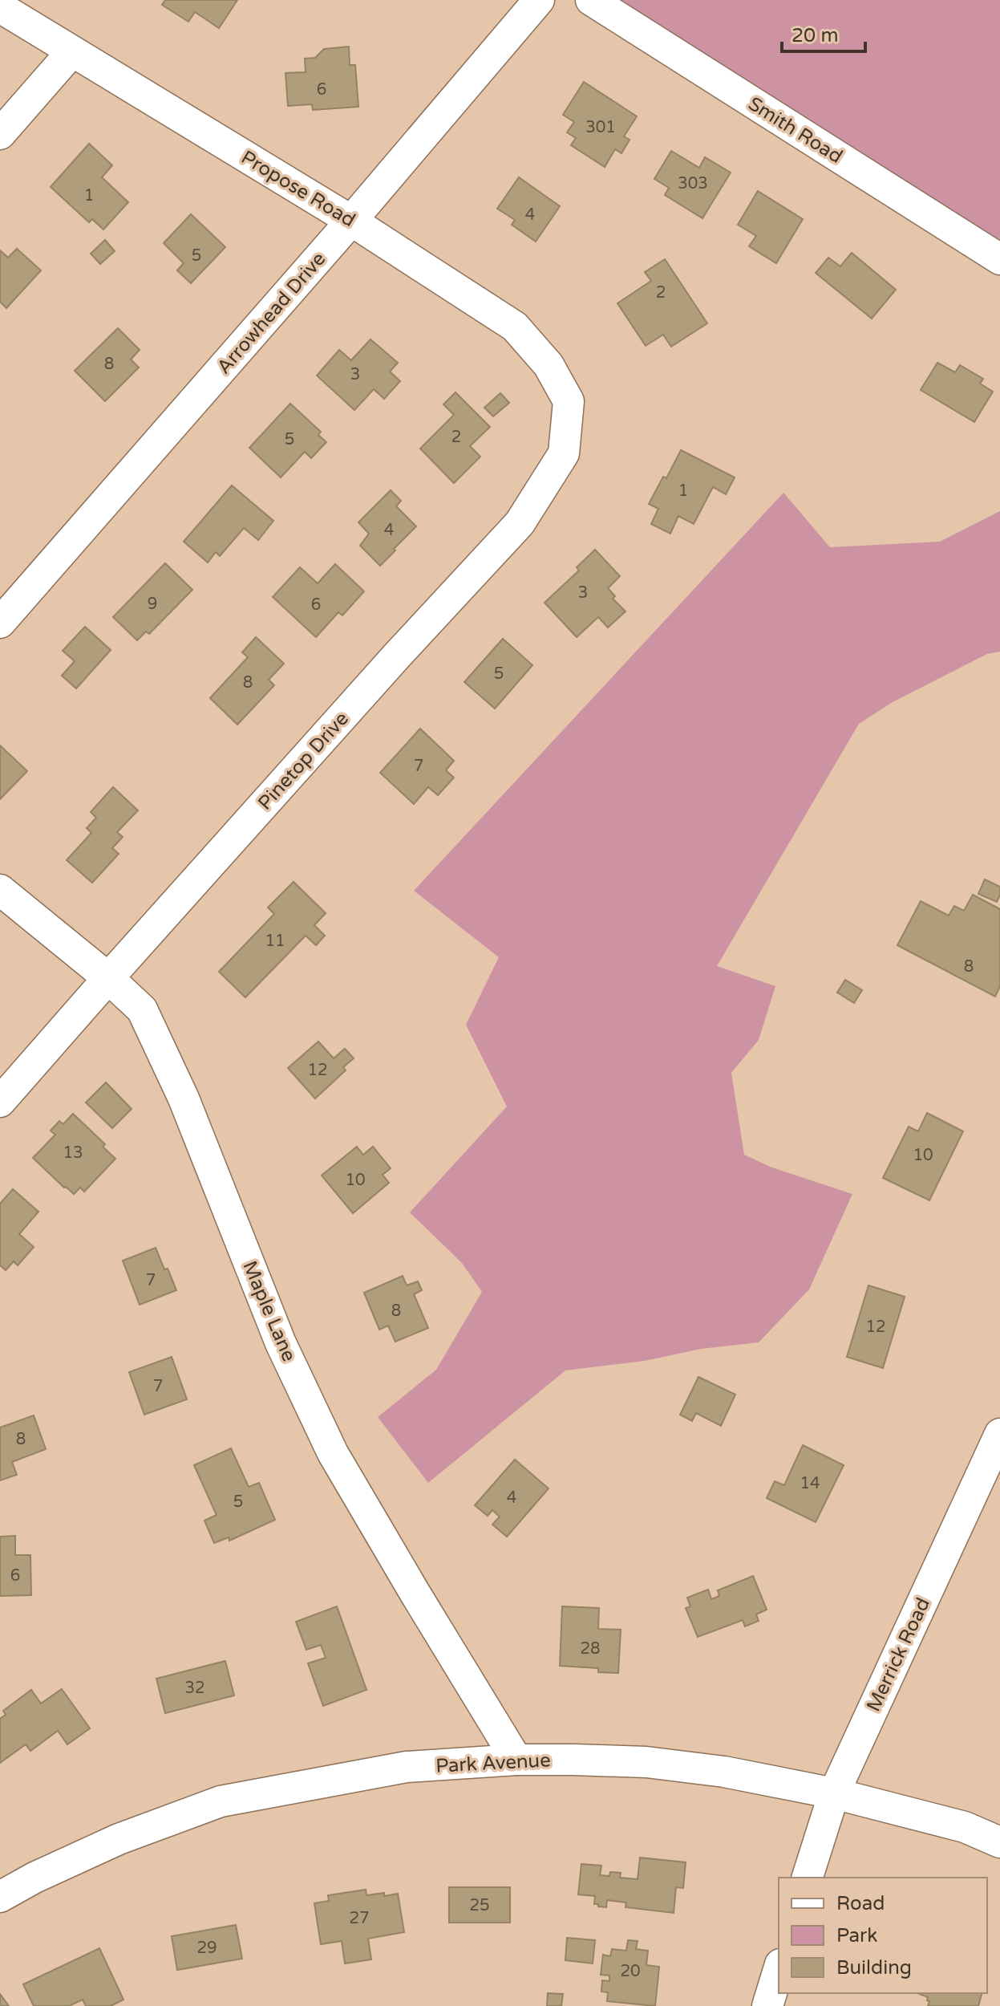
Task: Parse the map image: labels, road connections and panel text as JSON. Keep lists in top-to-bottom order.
{
  "streets": {
    "street": [
      "Smith Road",
      "Propose Road",
      "Arrowhead Drive",
      "Pinetop Drive",
      "Maple Lane",
      "Merrick Road",
      "Park Avenue"
    ]
  },
  "crossings": [
    ["Propose Road", "Arrowhead Drive"],
    ["Propose Road", "Pinetop Drive"],
    ["Pinetop Drive", "Maple Lane"],
    ["Maple Lane", "Park Avenue"],
    ["Merrick Road", "Park Avenue"]
  ],
  "house_numbers": [
    "6",
    "301",
    "303",
    "1",
    "4",
    "5",
    "2",
    "8",
    "3",
    "2",
    "5",
    "1",
    "4",
    "3",
    "9",
    "6",
    "5",
    "8",
    "7",
    "11",
    "8",
    "12",
    "13",
    "10",
    "10",
    "7",
    "8",
    "12",
    "7",
    "8",
    "14",
    "4",
    "5",
    "6",
    "28",
    "32",
    "25",
    "27",
    "29",
    "20"
  ],
  "legend": ["Road", "Park", "Building"],
  "scale_bar": "20 m"
}
